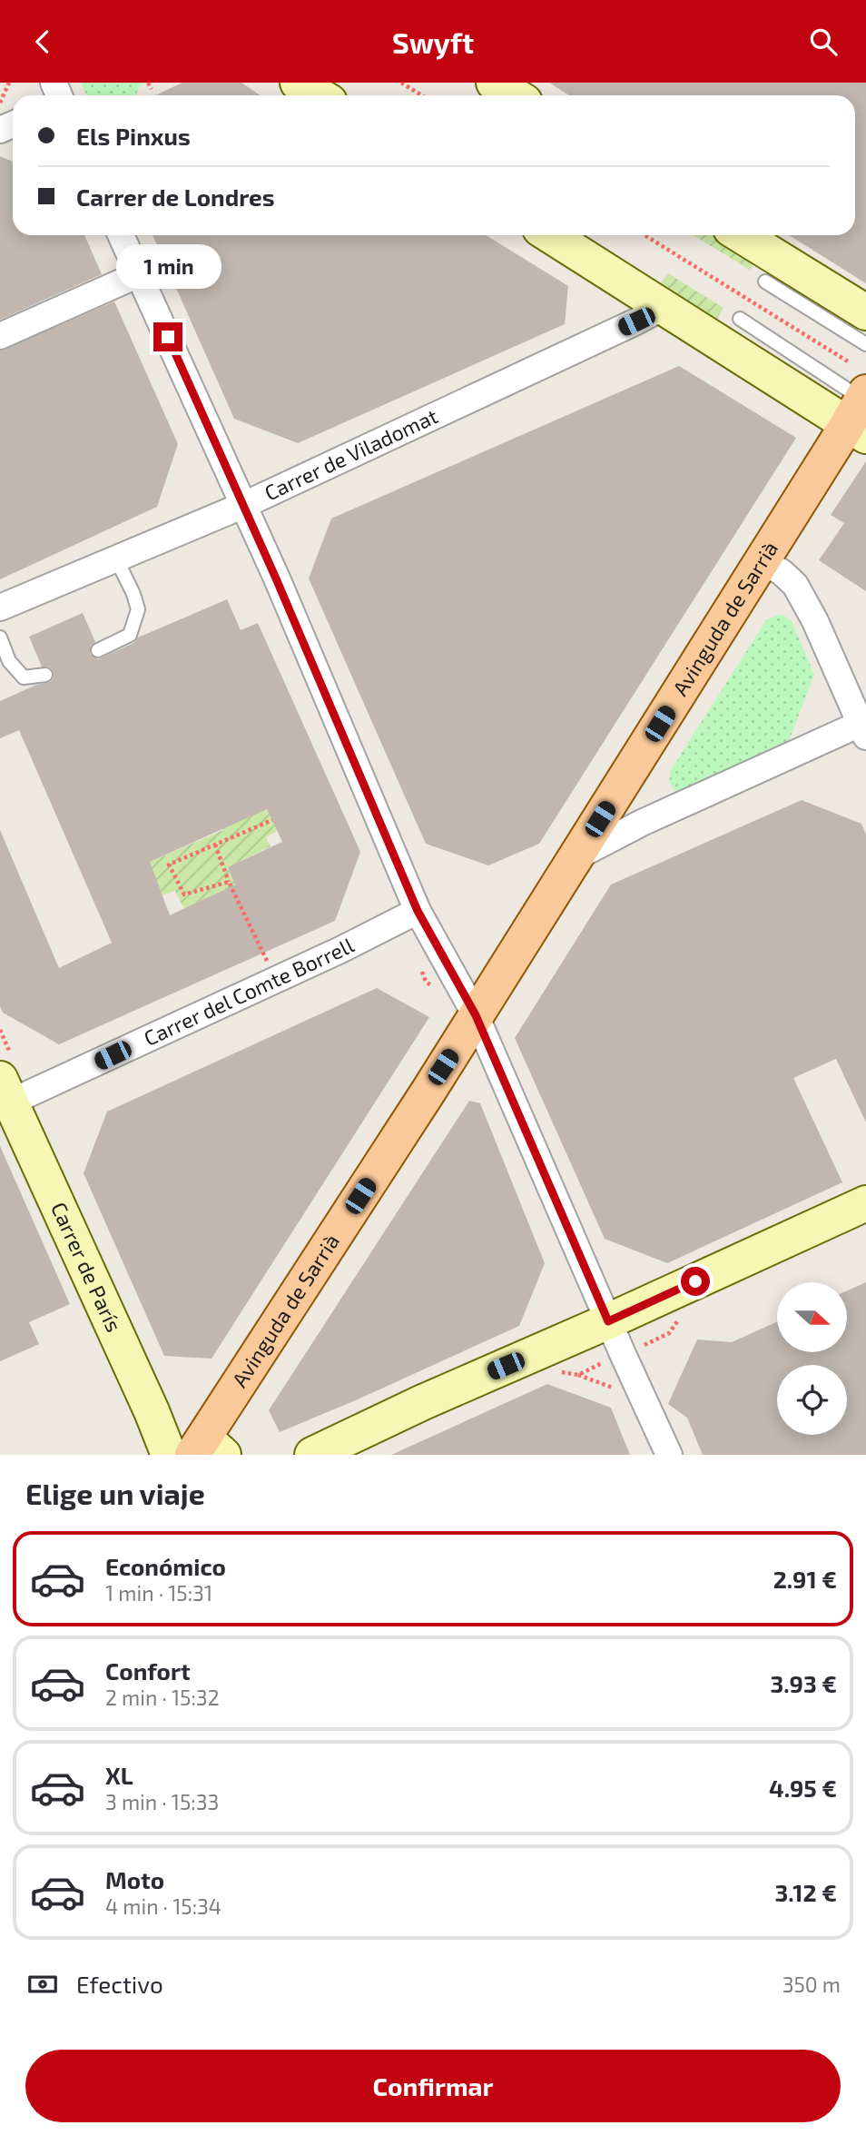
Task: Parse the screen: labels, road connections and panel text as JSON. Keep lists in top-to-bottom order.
{
  "streets": {
    "main road": ["Avinguda de Sarrià", "Carrer de París"],
    "street": ["Carrer de Viladomat", "Carrer del Comte Borrell"]
  },
  "crossings": [
    ["Carrer del Comte Borrell", "Carrer de París"]
  ],
  "north": "right",
  "page": {
    "header": "Swyft",
    "banner": ["Els Pinxus", "Carrer de Londres"],
    "bubble": "1 min",
    "heading": "Elige un viaje",
    "list": [
      {
        "name": "Económico",
        "note": "1 min · 15:31",
        "value": "2.91 €"
      },
      {
        "name": "Confort",
        "note": "2 min · 15:32",
        "value": "3.93 €"
      },
      {
        "name": "XL",
        "note": "3 min · 15:33",
        "value": "4.95 €"
      },
      {
        "name": "Moto",
        "note": "4 min · 15:34",
        "value": "3.12 €"
      }
    ],
    "pay": ["Efectivo", "350 m"],
    "buttons": "Confirmar"
  }
}
